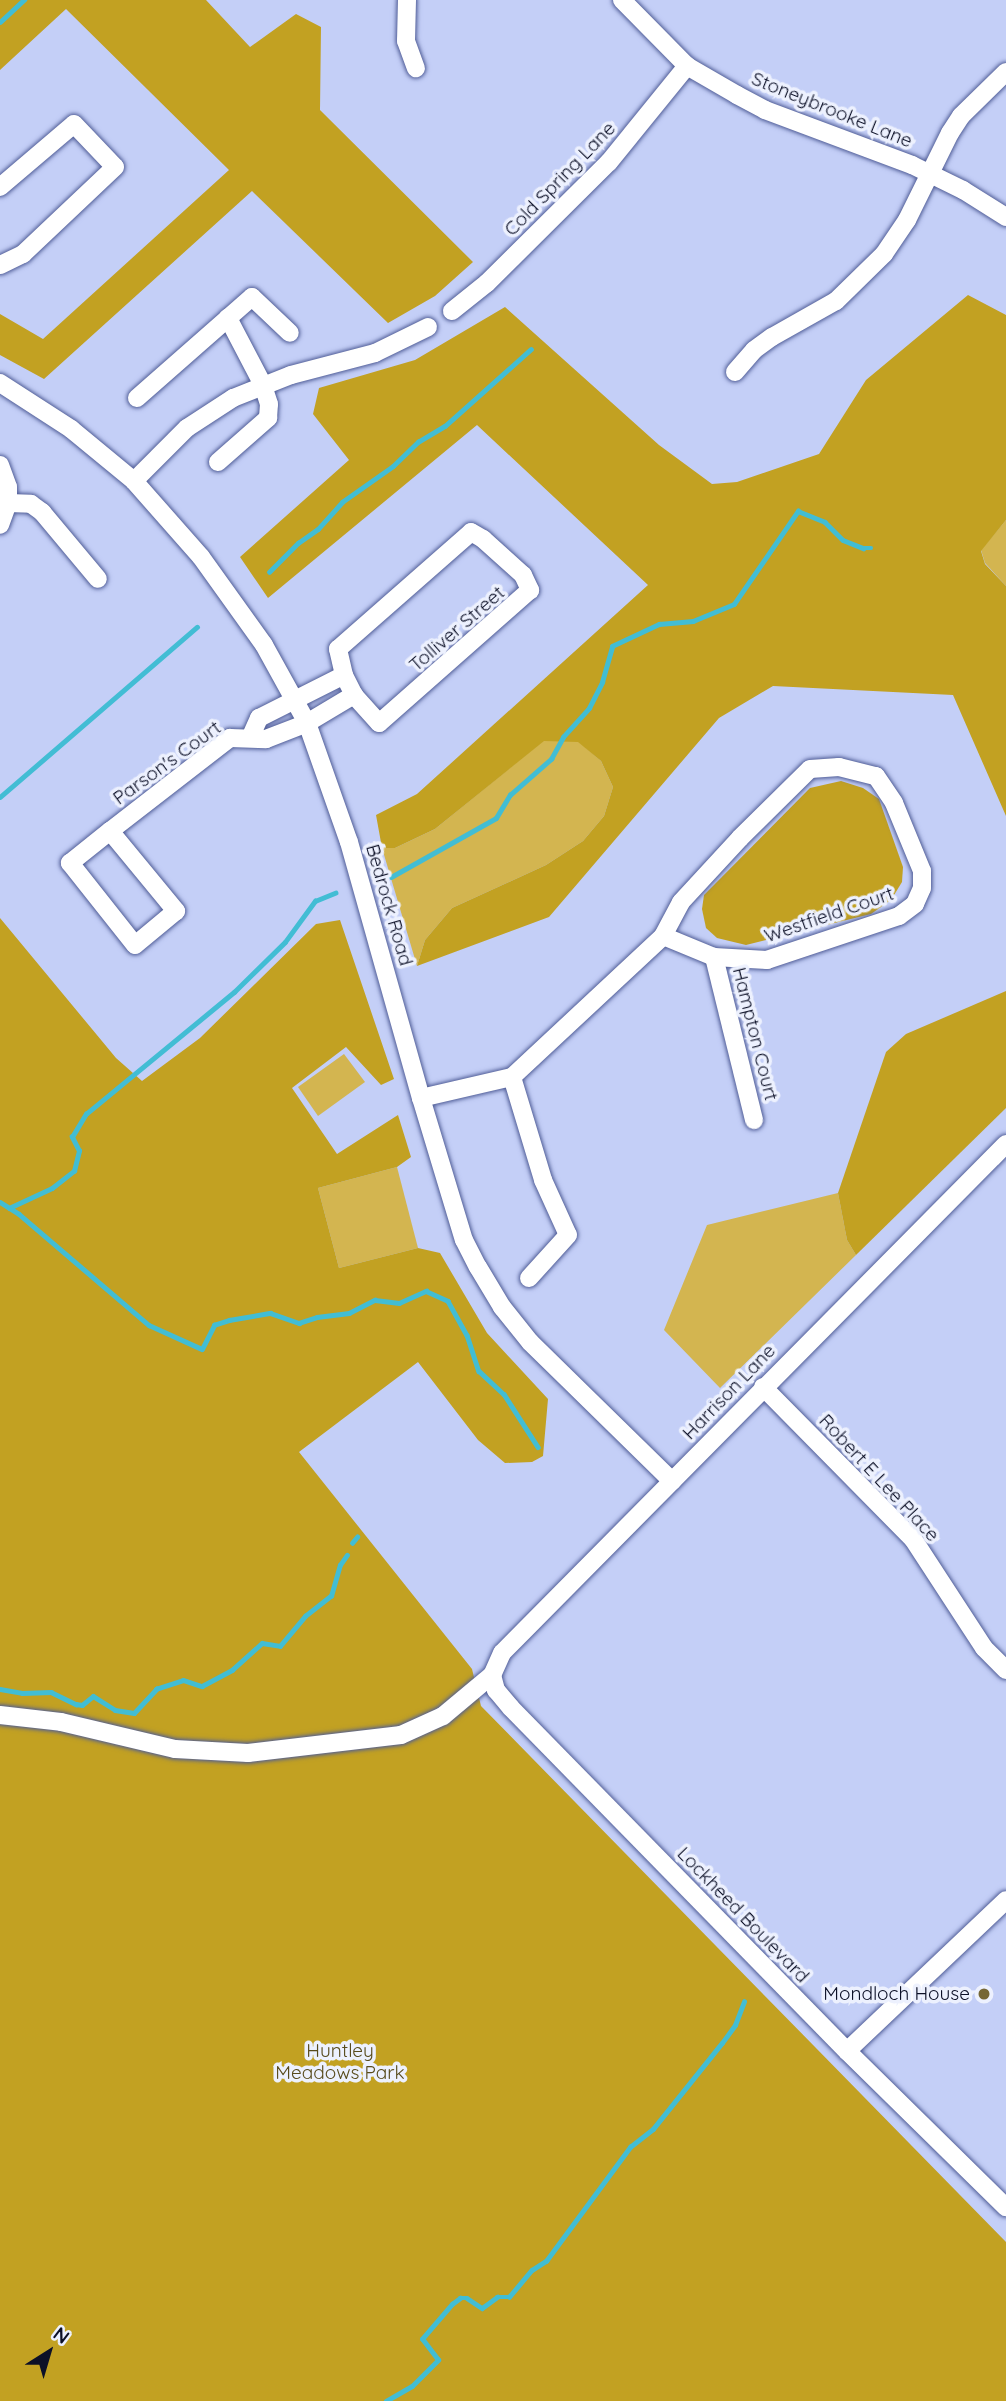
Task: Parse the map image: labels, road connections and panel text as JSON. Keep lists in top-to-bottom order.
{
  "streets": {
    "street": [
      "Stoneybrooke Lane",
      "Cold Spring Lane",
      "Tolliver Street",
      "Parson's Court",
      "Bedrock Road",
      "Westfield Court",
      "Hampton Court",
      "Harrison Lane",
      "Robert E Lee Place",
      "Lockheed Boulevard"
    ]
  },
  "crossings": [
    ["Stoneybrooke Lane", "Cold Spring Lane"],
    ["Bedrock Road", "Harrison Lane"],
    ["Westfield Court", "Hampton Court"],
    ["Harrison Lane", "Robert E Lee Place"],
    ["Harrison Lane", "Lockheed Boulevard"]
  ],
  "parks": ["Huntley Meadows Park"],
  "places": ["Mondloch House"],
  "north": "top right"
}
